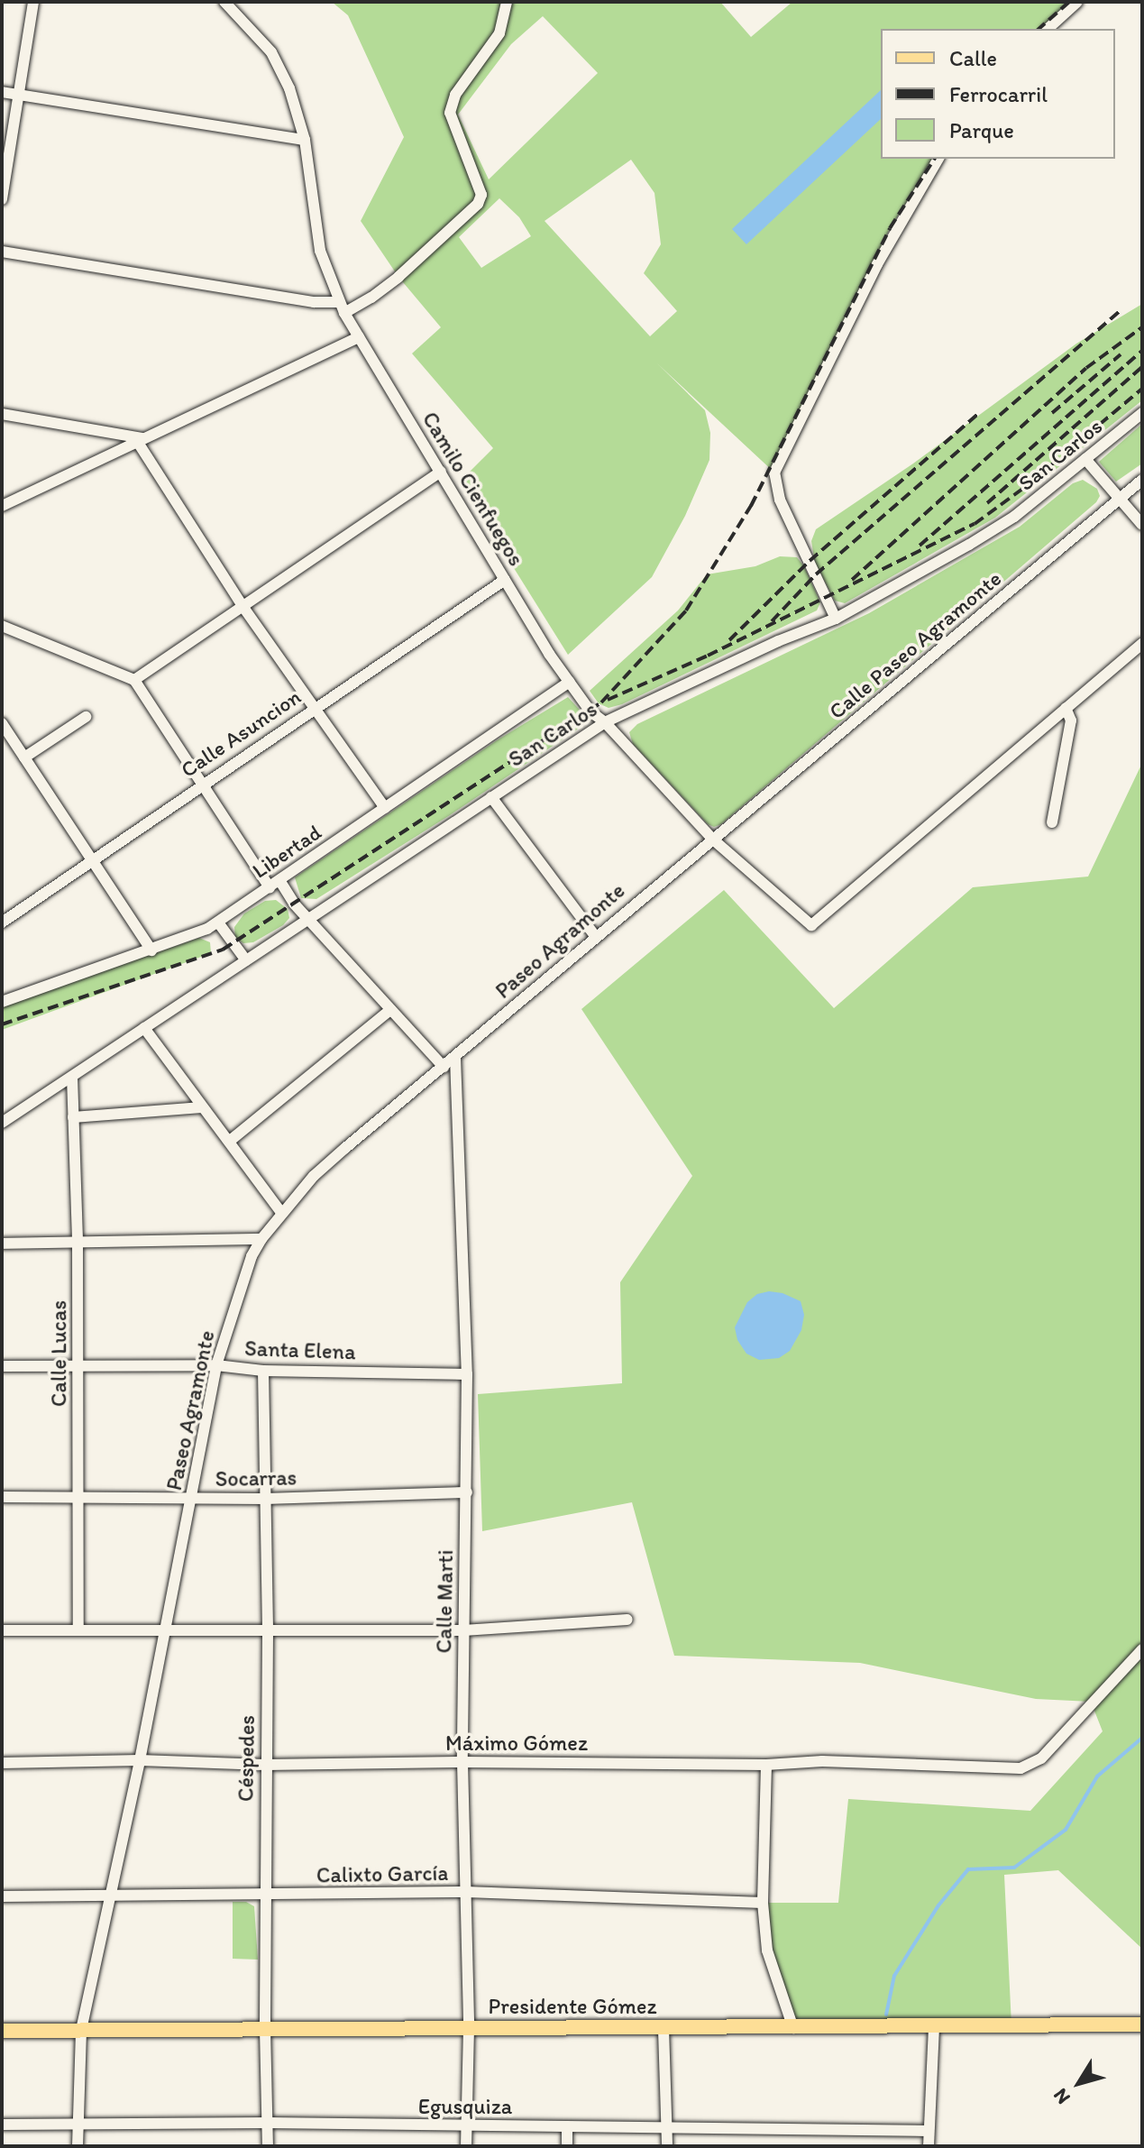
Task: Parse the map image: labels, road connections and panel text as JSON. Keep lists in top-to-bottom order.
{
  "streets": {
    "main road": ["Presidente Gómez"],
    "street": [
      "San Carlos",
      "Camilo Cienfuegos",
      "Calle Paseo Agramonte",
      "Calle Asuncion",
      "Libertad",
      "Paseo Agramonte",
      "Santa Elena",
      "Calle Lucas",
      "Socarras",
      "Calle Marti",
      "Máximo Gómez",
      "Céspedes",
      "Calixto García",
      "Egusquiza"
    ]
  },
  "crossings": [
    ["San Carlos", "Camilo Cienfuegos"],
    ["San Carlos", "Calle Lucas"],
    ["Camilo Cienfuegos", "Calle Paseo Agramonte"],
    ["Camilo Cienfuegos", "Calle Asuncion"],
    ["Camilo Cienfuegos", "Libertad"],
    ["Camilo Cienfuegos", "Paseo Agramonte"],
    ["Calle Paseo Agramonte", "Paseo Agramonte"],
    ["Paseo Agramonte", "Santa Elena"],
    ["Paseo Agramonte", "Socarras"],
    ["Paseo Agramonte", "Calle Marti"],
    ["Paseo Agramonte", "Máximo Gómez"],
    ["Paseo Agramonte", "Calixto García"],
    ["Paseo Agramonte", "Presidente Gómez"],
    ["Paseo Agramonte", "Egusquiza"],
    ["Santa Elena", "Calle Lucas"],
    ["Santa Elena", "Calle Marti"],
    ["Santa Elena", "Céspedes"],
    ["Calle Lucas", "Socarras"],
    ["Socarras", "Calle Marti"],
    ["Socarras", "Céspedes"],
    ["Calle Marti", "Máximo Gómez"],
    ["Calle Marti", "Calixto García"],
    ["Calle Marti", "Presidente Gómez"],
    ["Calle Marti", "Egusquiza"],
    ["Máximo Gómez", "Céspedes"],
    ["Céspedes", "Calixto García"],
    ["Céspedes", "Presidente Gómez"],
    ["Céspedes", "Egusquiza"]
  ],
  "legend": ["Calle", "Ferrocarril", "Parque"],
  "north": "bottom left"
}
